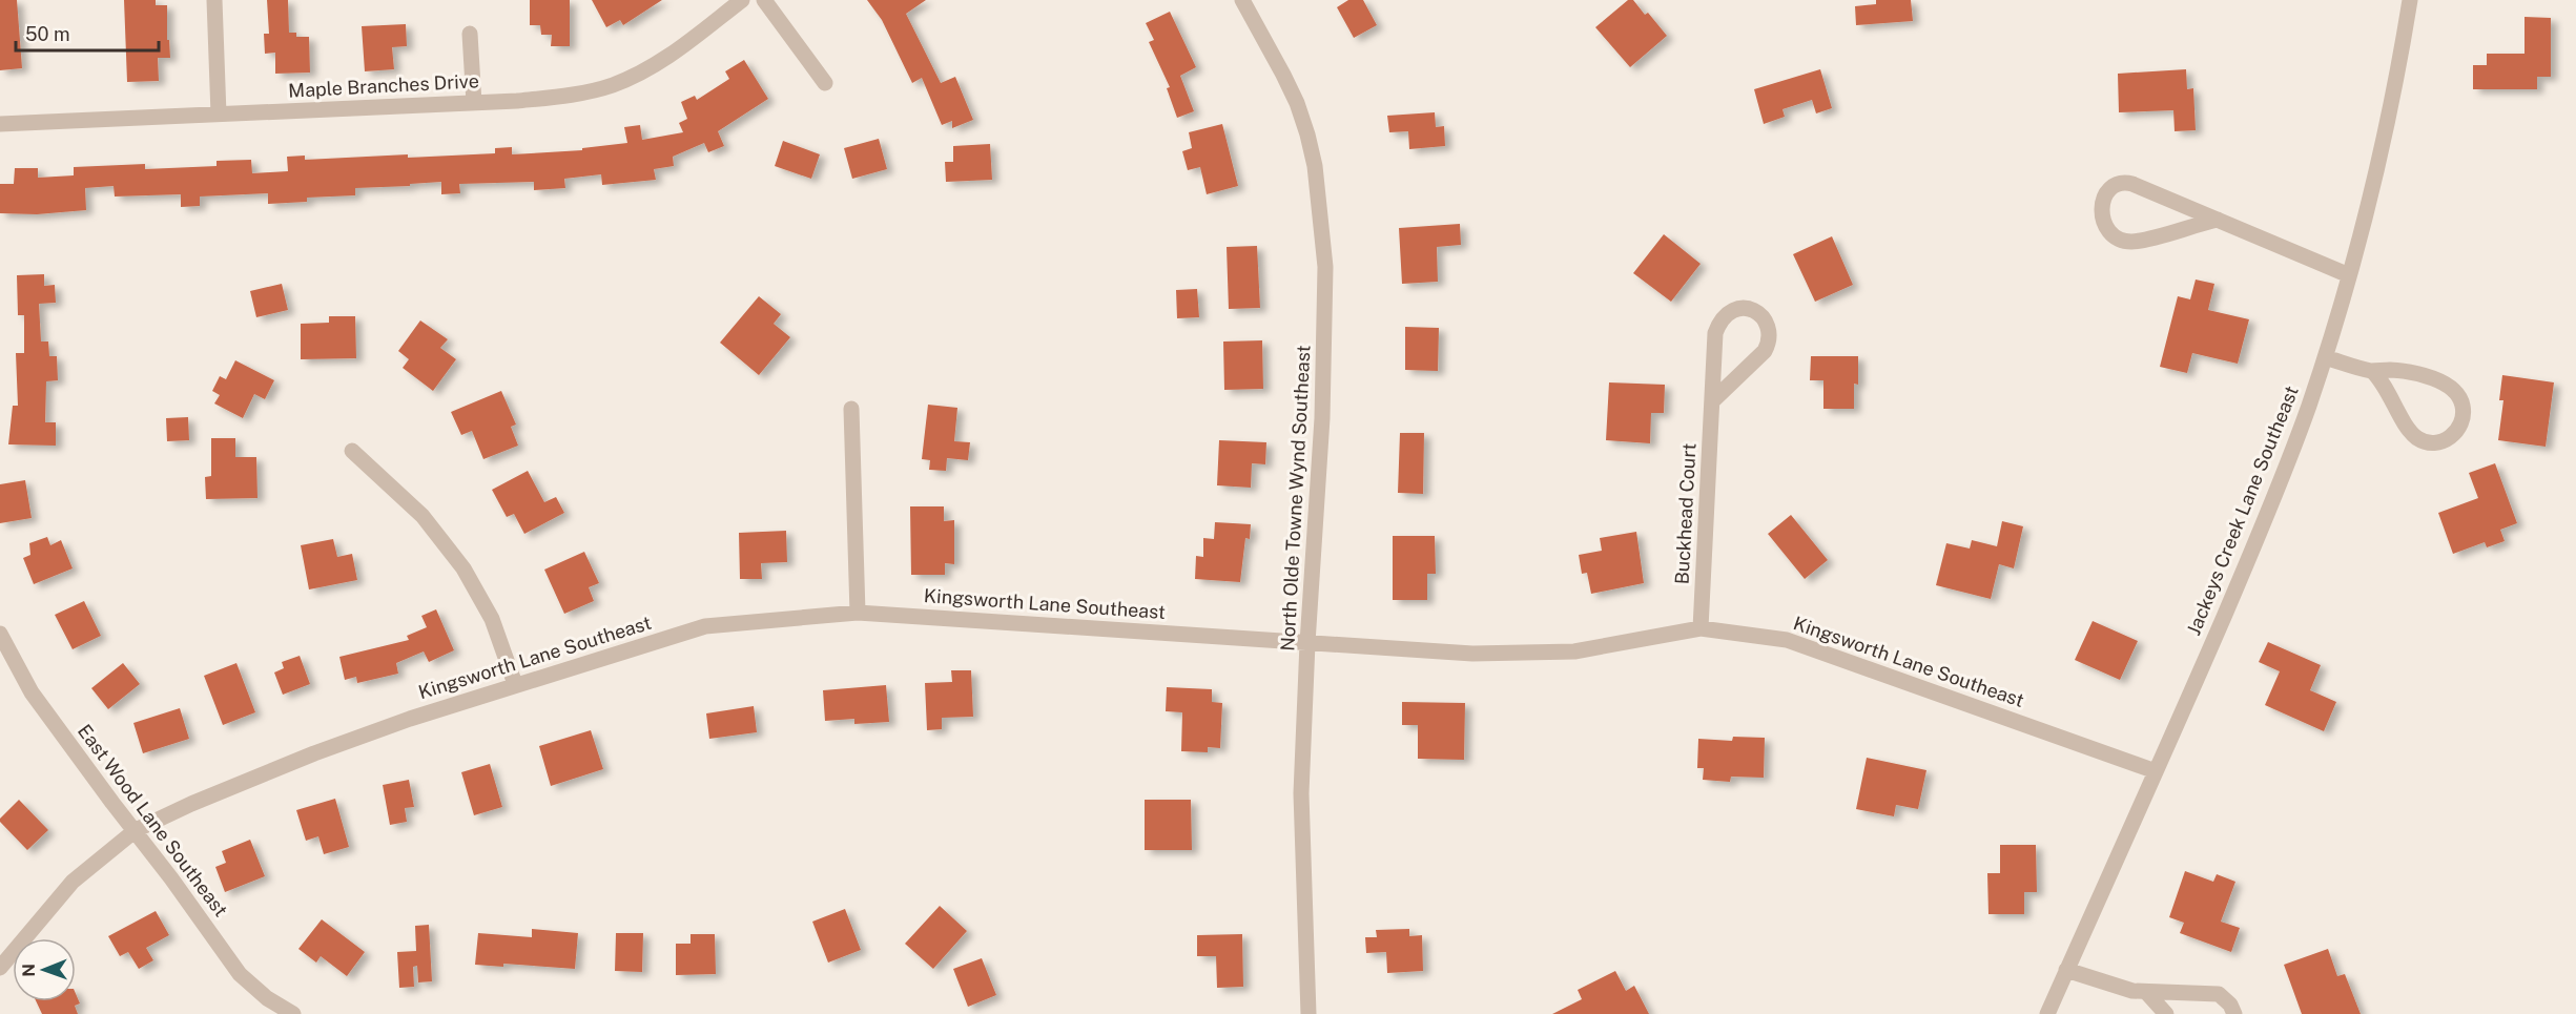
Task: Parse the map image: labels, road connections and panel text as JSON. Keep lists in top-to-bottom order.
{
  "streets": {
    "street": [
      "Maple Branches Drive",
      "North Olde Towne Wynd Southeast",
      "Jackeys Creek Lane Southeast",
      "Buckhead Court",
      "Kingsworth Lane Southeast",
      "East Wood Lane Southeast"
    ]
  },
  "crossings": [
    ["North Olde Towne Wynd Southeast", "Kingsworth Lane Southeast"],
    ["Jackeys Creek Lane Southeast", "Kingsworth Lane Southeast"],
    ["Buckhead Court", "Kingsworth Lane Southeast"],
    ["Kingsworth Lane Southeast", "East Wood Lane Southeast"]
  ],
  "scale_bar": "50 m",
  "north": "left"
}
